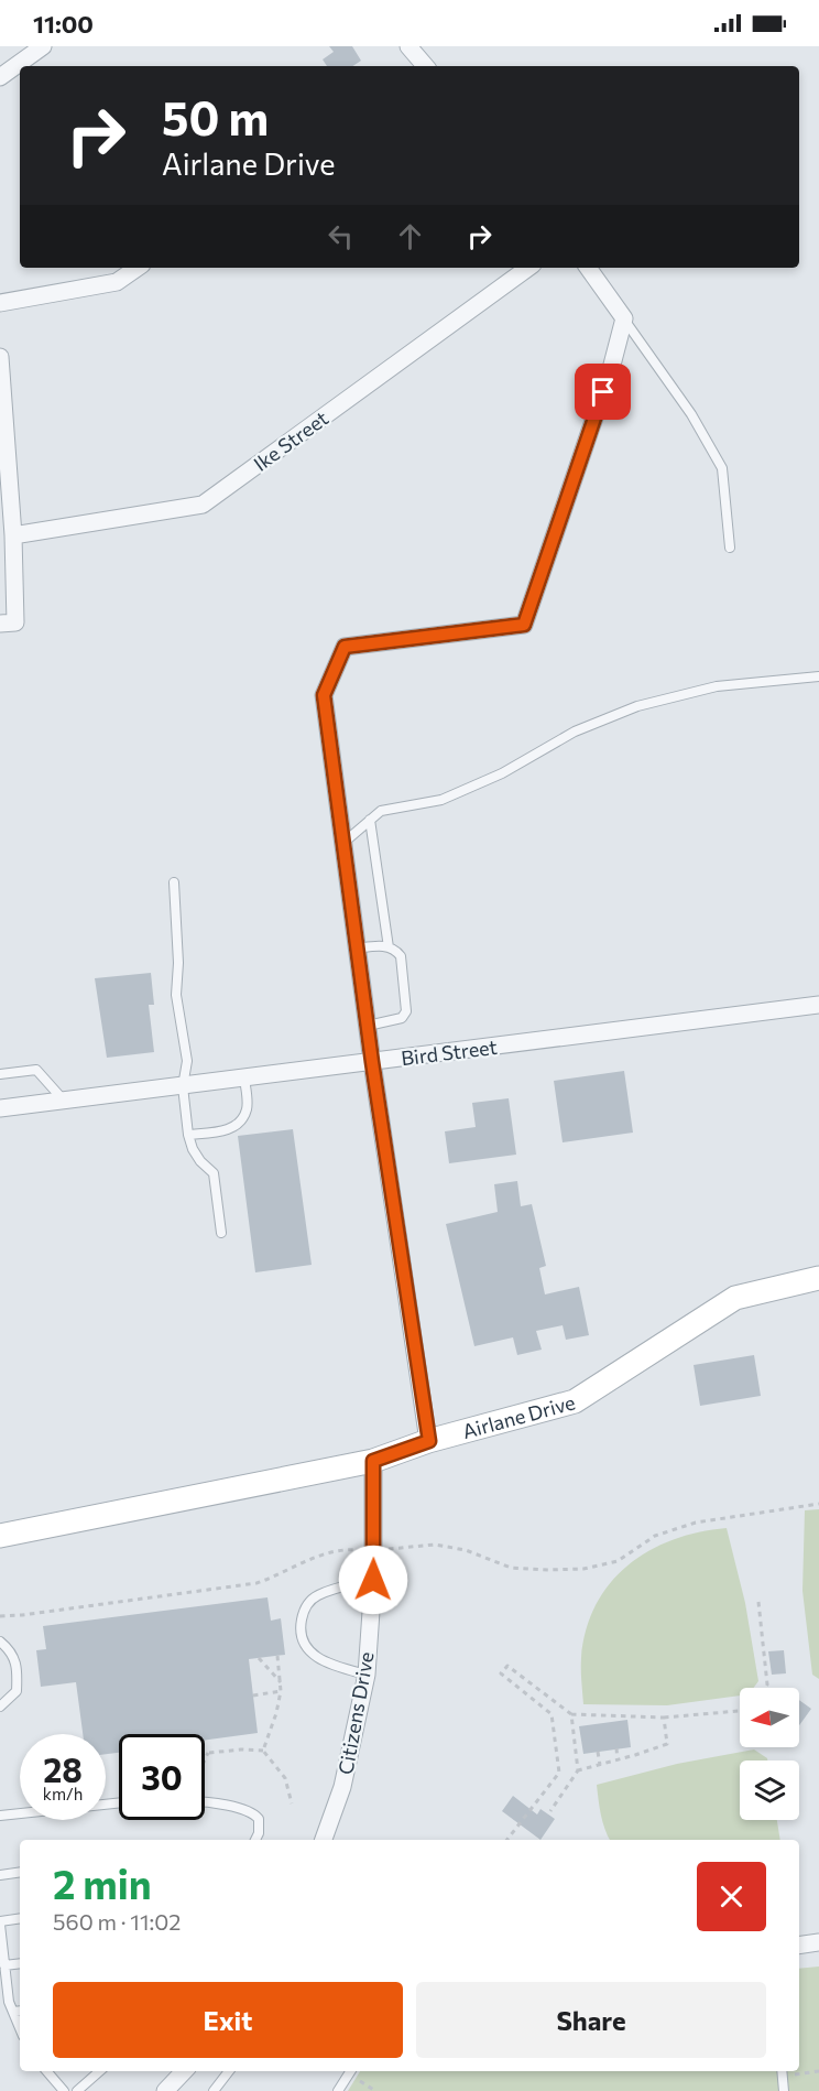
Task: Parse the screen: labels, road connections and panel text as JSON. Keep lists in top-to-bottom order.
{
  "streets": {
    "street": [
      "Ike Street",
      "Bird Street",
      "Airlane Drive",
      "Citizens Drive"
    ]
  },
  "crossings": [
    ["Airlane Drive", "Citizens Drive"]
  ],
  "north": "left",
  "page": {
    "status": "11:00",
    "turn": ["50 m", "Airlane Drive"],
    "speed": "28 km/h",
    "limit": "30",
    "heading": ["2 min", "560 m · 11:02"],
    "buttons": ["Exit", "Share"]
  }
}
